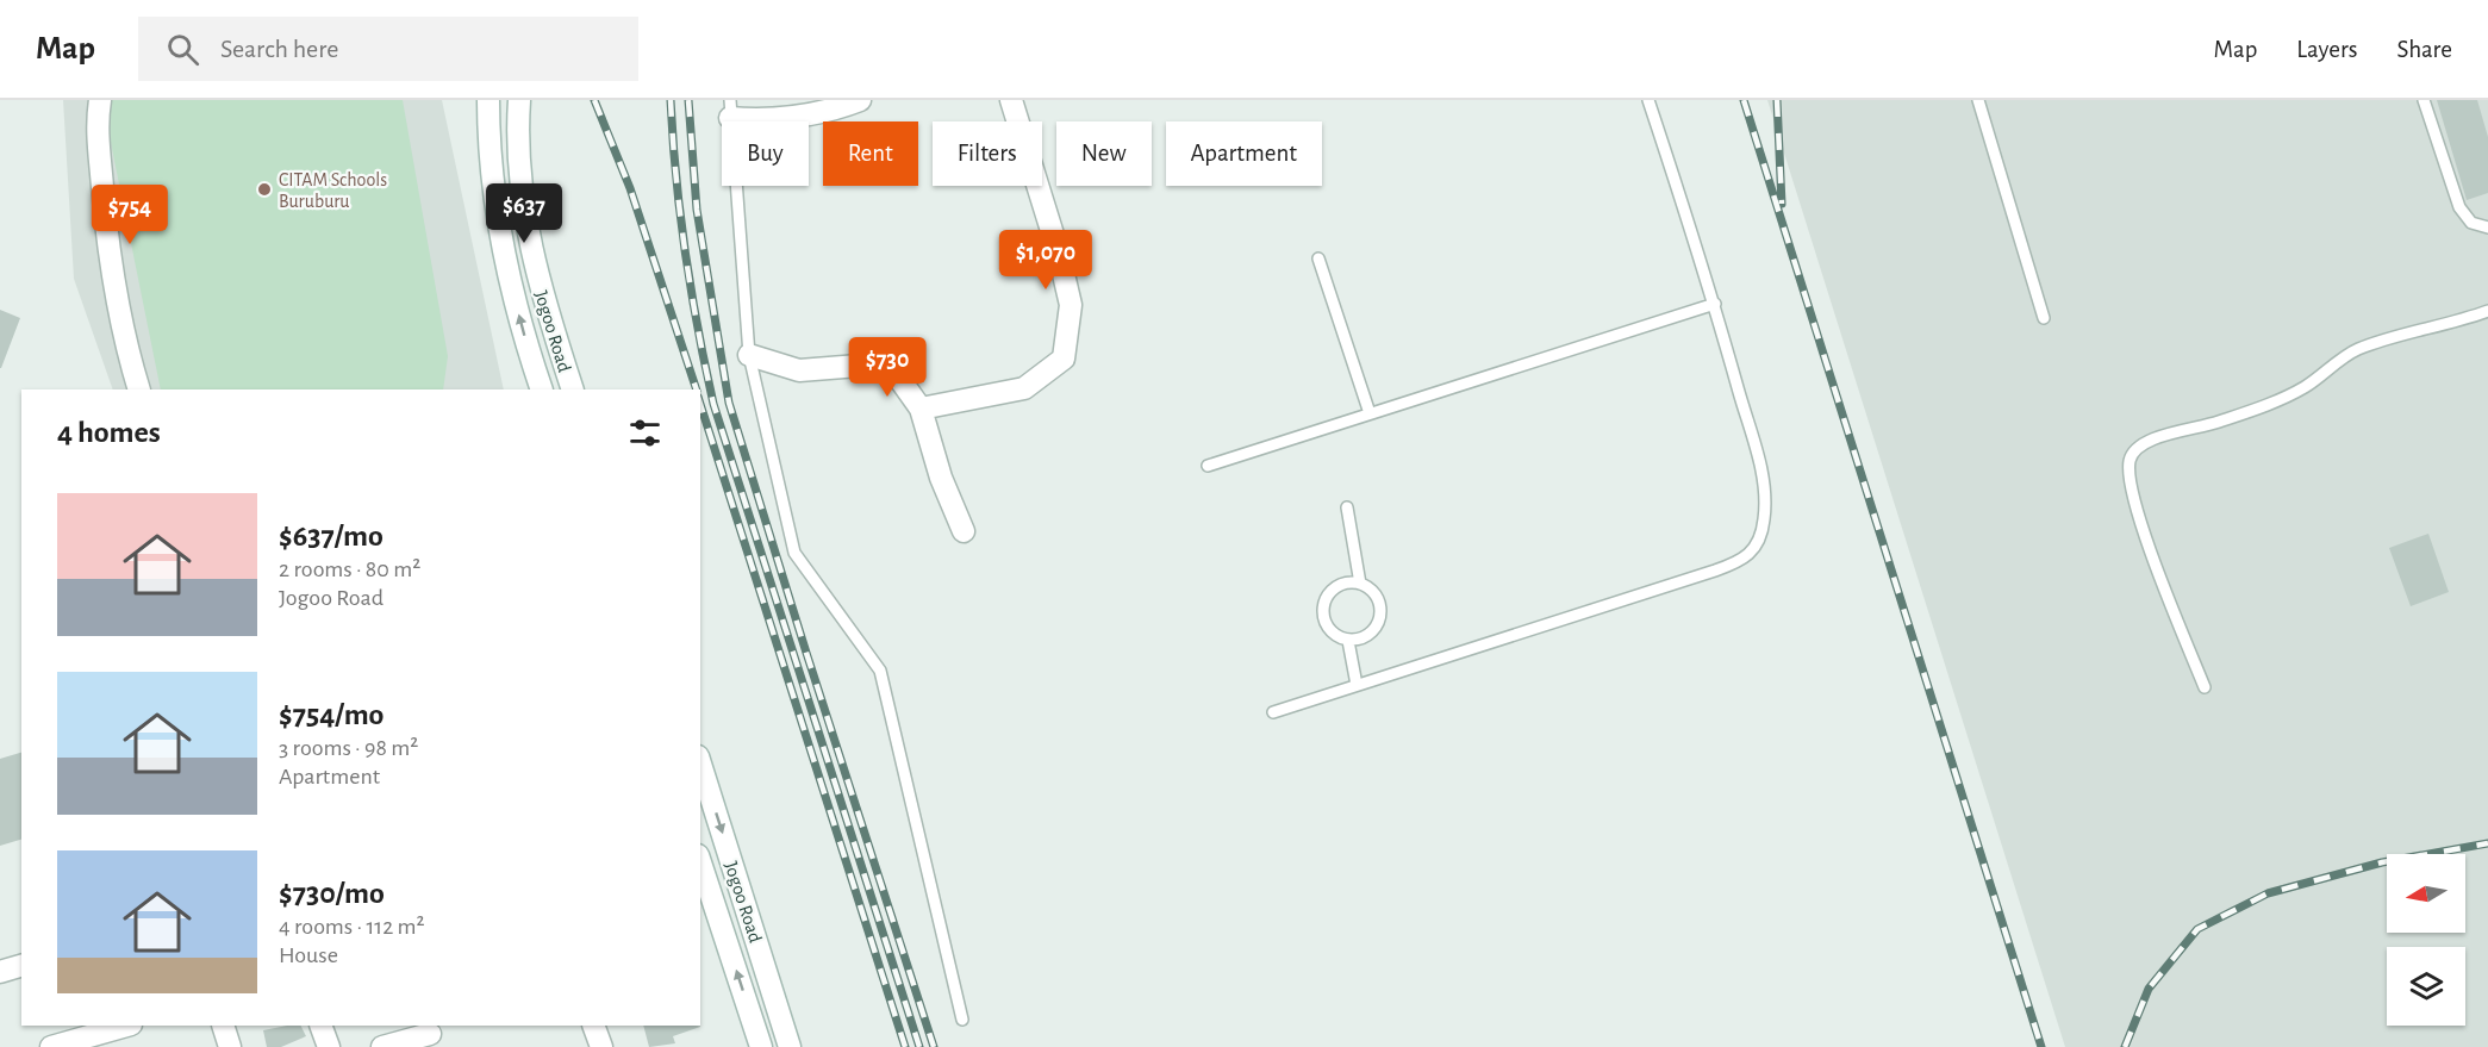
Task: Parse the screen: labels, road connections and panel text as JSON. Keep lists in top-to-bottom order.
{
  "streets": {
    "street": ["Jogoo Road"]
  },
  "places": ["CITAM Schools Buruburu"],
  "north": "left",
  "page": {
    "header": "Map",
    "search": "Search here",
    "nav": ["Map", "Layers", "Share"],
    "chip": [
      "Buy",
      "Rent",
      "Filters",
      "New",
      "Apartment"
    ],
    "price": [
      "$637",
      "$754",
      "$1,070",
      "$730"
    ],
    "heading": "4 homes",
    "list": [
      {
        "name": "$637/mo",
        "note": "2 rooms · 80 m² · Jogoo Road"
      },
      {
        "name": "$754/mo",
        "note": "3 rooms · 98 m² · Apartment"
      },
      {
        "name": "$730/mo",
        "note": "4 rooms · 112 m² · House"
      }
    ]
  }
}
